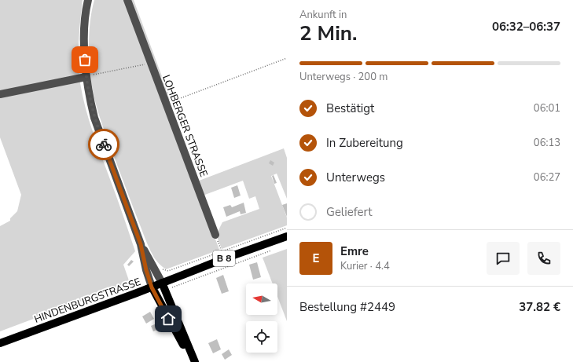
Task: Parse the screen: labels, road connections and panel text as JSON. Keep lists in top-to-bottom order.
{
  "streets": {
    "main road": ["B 8", "HINDENBURGSTRASSE"],
    "street": ["LOHBERGER STRASSE"]
  },
  "north": "left",
  "page": {
    "heading": ["2 Min.", "Ankunft in", "06:32–06:37"],
    "panel": [
      "Emre",
      "Kurier · 4.4",
      "Bestellung #2449",
      "37.82 €"
    ],
    "bar": "Unterwegs · 200 m",
    "list": [
      ["Bestätigt", "06:01"],
      ["In Zubereitung", "06:13"],
      ["Unterwegs", "06:27"],
      "Geliefert"
    ],
    "round": "E"
  }
}
